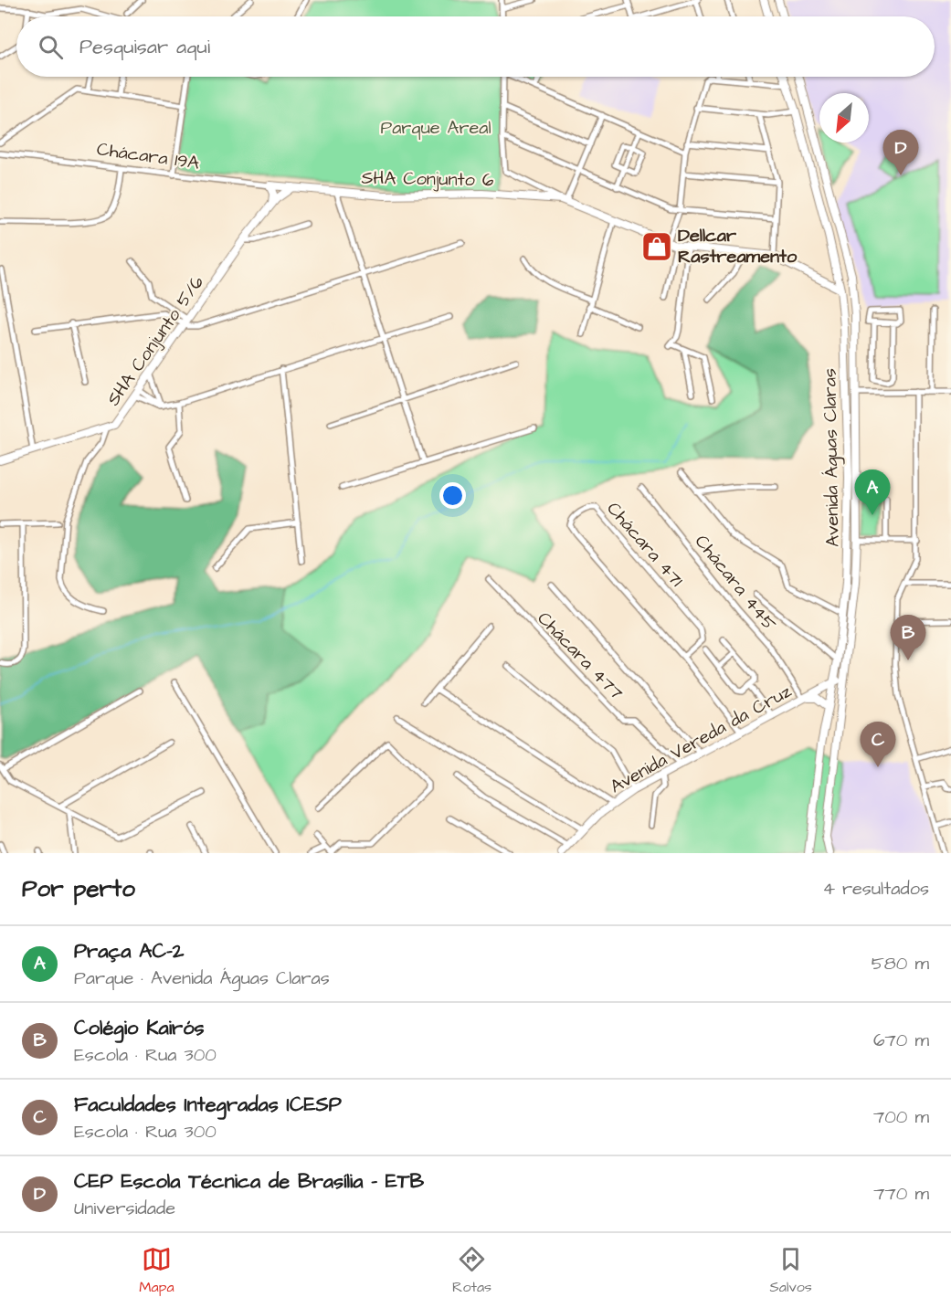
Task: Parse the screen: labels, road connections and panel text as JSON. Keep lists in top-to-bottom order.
{
  "streets": {
    "main road": [
      "Chácara 19A",
      "SHA Conjunto 6",
      "SHA Conjunto 5/6",
      "Avenida Águas Claras",
      "Avenida Vereda da Cruz"
    ],
    "street": ["Chácara 471", "Chácara 445", "Chácara 477"]
  },
  "crossings": [
    ["Chácara 19A", "SHA Conjunto 6"],
    ["Chácara 19A", "SHA Conjunto 5/6"],
    ["SHA Conjunto 6", "SHA Conjunto 5/6"],
    ["Avenida Águas Claras", "Avenida Vereda da Cruz"],
    ["Chácara 471", "Avenida Vereda da Cruz"],
    ["Chácara 445", "Avenida Vereda da Cruz"],
    ["Chácara 477", "Avenida Vereda da Cruz"]
  ],
  "parks": ["Parque Areal"],
  "places": {
    "shop": ["Dellcar Rastreamento"]
  },
  "north": "bottom left",
  "page": {
    "search": "Pesquisar aqui",
    "pins": [
      "D",
      "A",
      "B",
      "C"
    ],
    "heading": ["Por perto", "4 resultados"],
    "list": [
      {
        "mark": "A",
        "name": "Praça AC-2",
        "note": "Parque · Avenida Águas Claras",
        "value": "580 m"
      },
      {
        "mark": "B",
        "name": "Colégio Kairós",
        "note": "Escola · Rua 300",
        "value": "670 m"
      },
      {
        "mark": "C",
        "name": "Faculdades Integradas ICESP",
        "note": "Escola · Rua 300",
        "value": "700 m"
      },
      {
        "mark": "D",
        "name": "CEP Escola Técnica de Brasília - ETB",
        "note": "Universidade",
        "value": "770 m"
      }
    ],
    "nav": ["Mapa", "Rotas", "Salvos"]
  }
}
